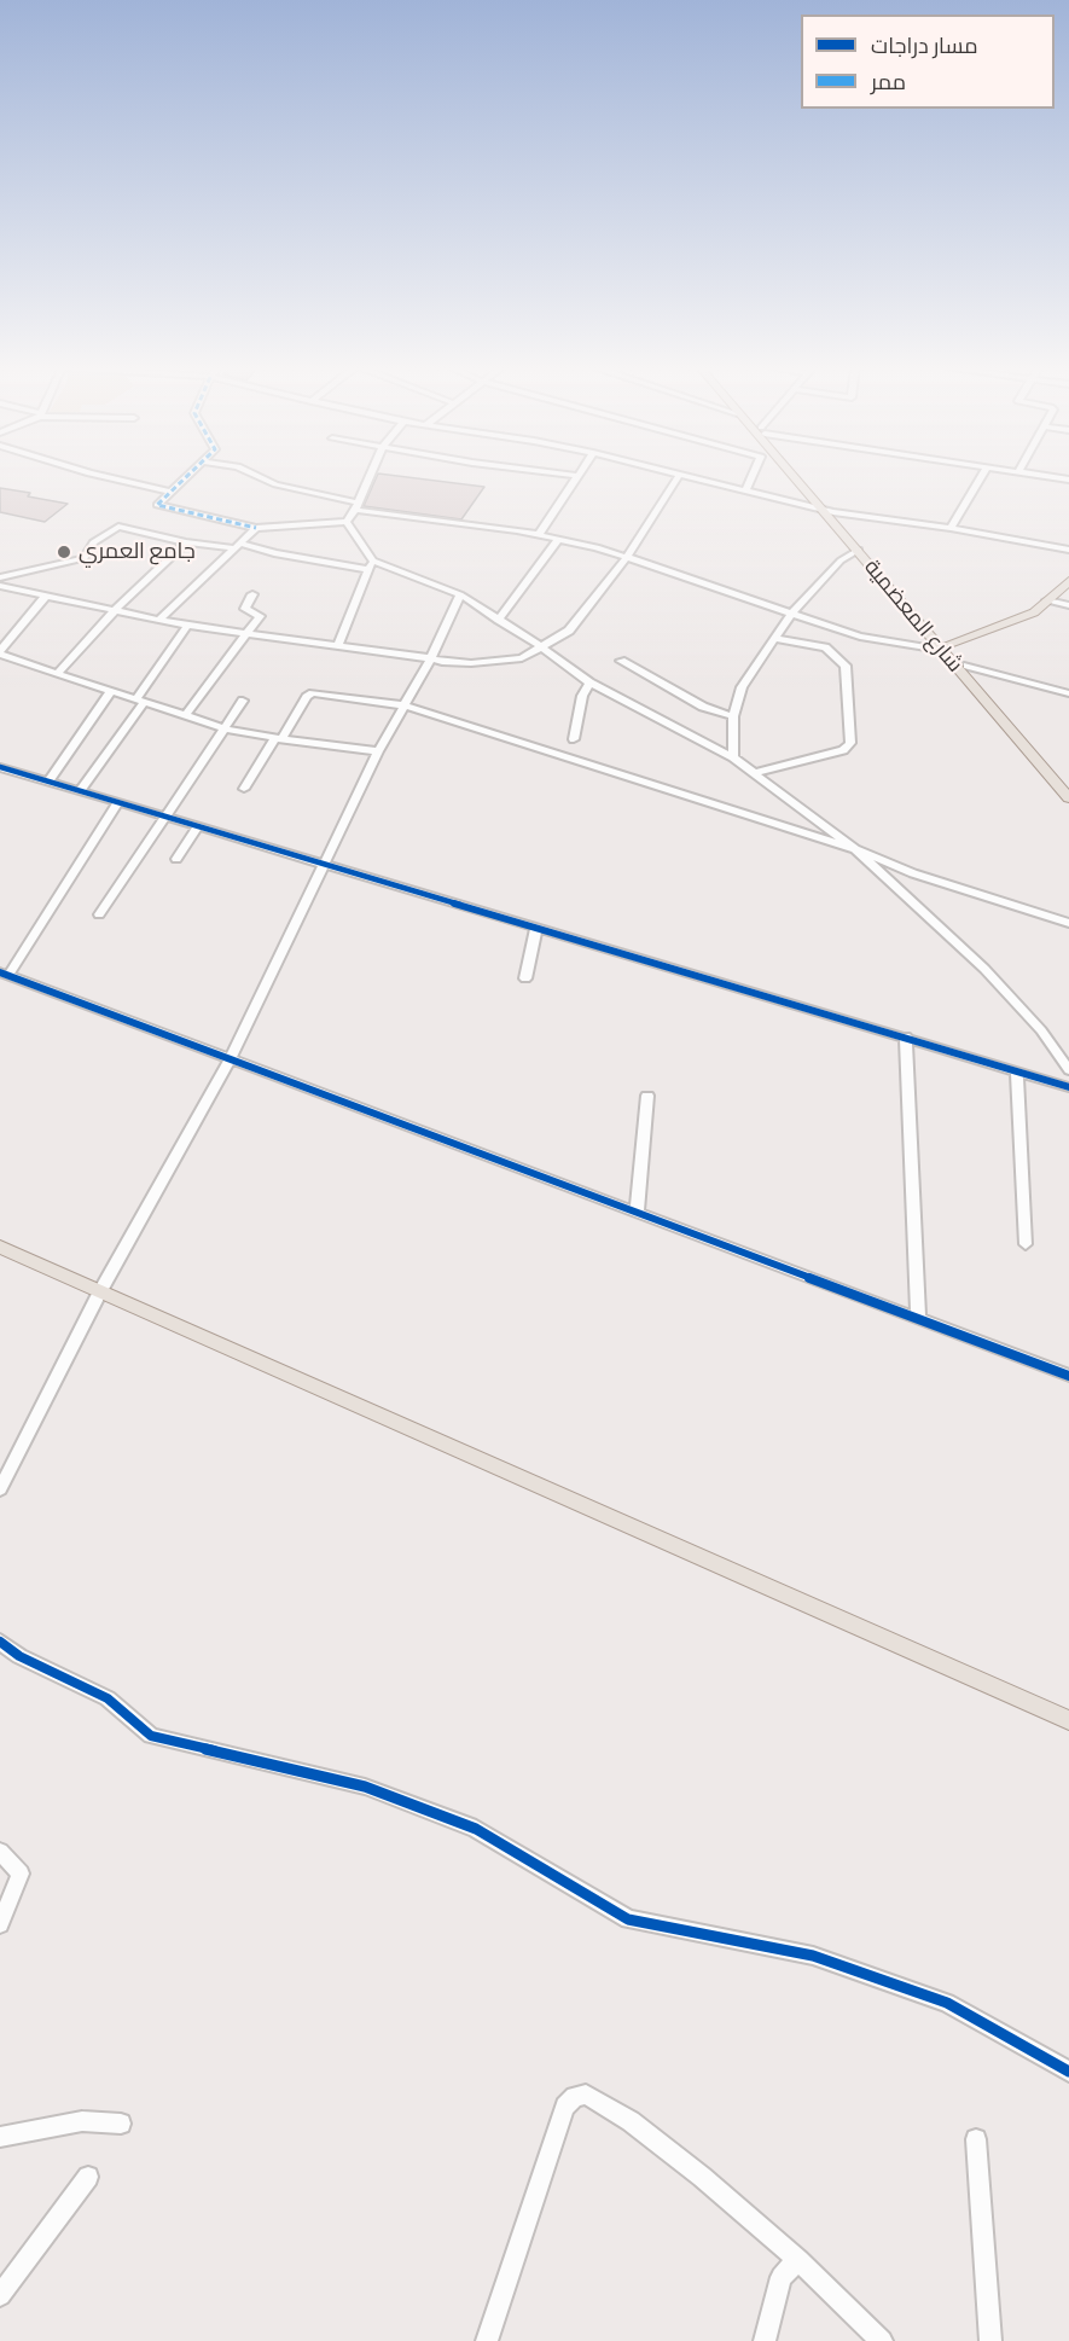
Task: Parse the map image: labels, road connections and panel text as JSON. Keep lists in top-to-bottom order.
{
  "streets": {
    "main road": ["شارع المعضمية"]
  },
  "places": ["جامع العمري"],
  "legend": ["مسار دراجات", "ممر"]
}
